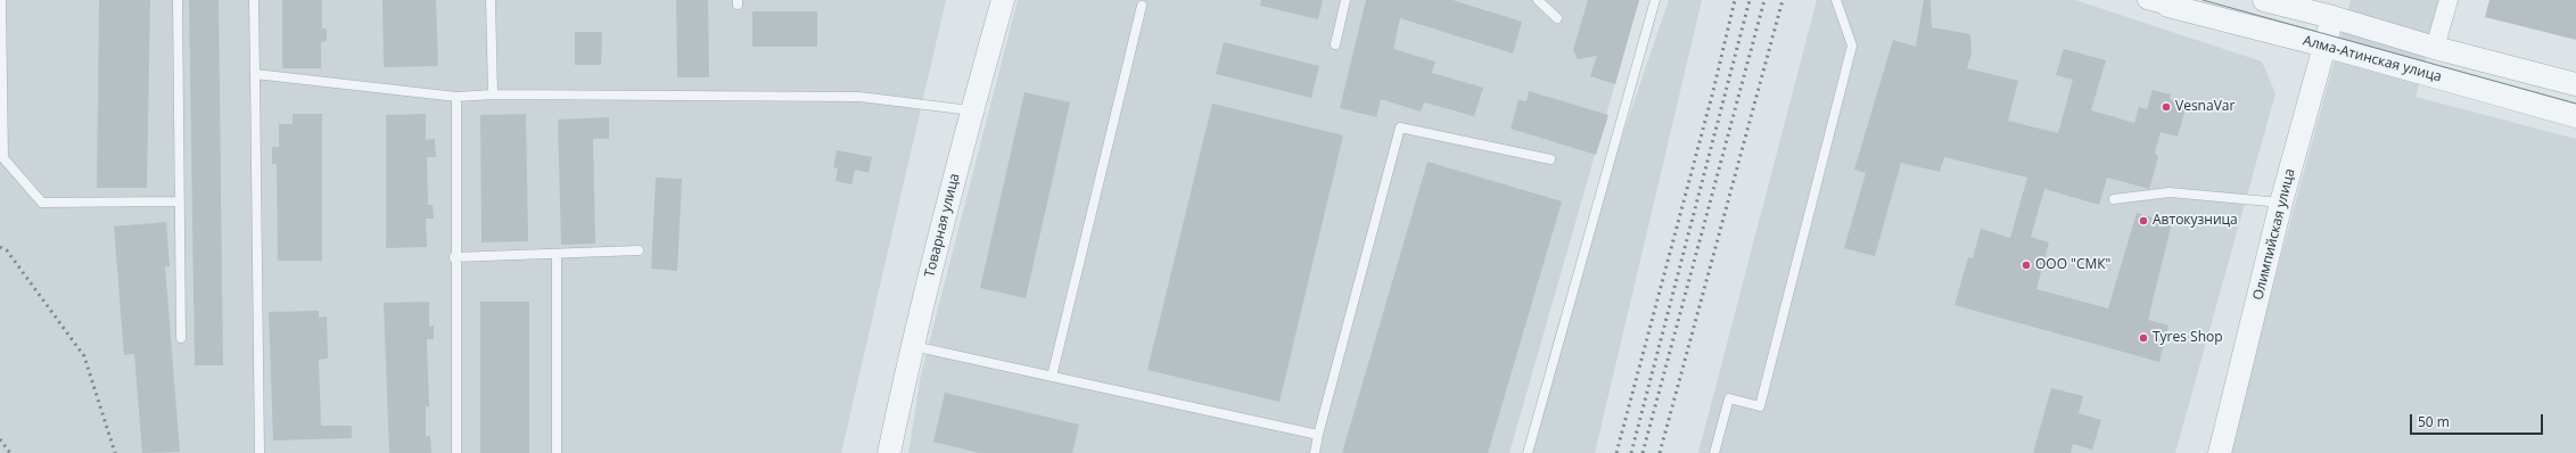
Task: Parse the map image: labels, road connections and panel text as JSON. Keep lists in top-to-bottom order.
{
  "streets": {
    "street": ["Алма-Атинская улица", "Товарная улица", "Олимпийская улица"]
  },
  "crossings": [
    ["Алма-Атинская улица", "Олимпийская улица"]
  ],
  "places": [
    "VesnaVar",
    "Автокузница",
    "ООО \"СМК\"",
    "Tyres Shop"
  ],
  "scale_bar": "50 m"
}
